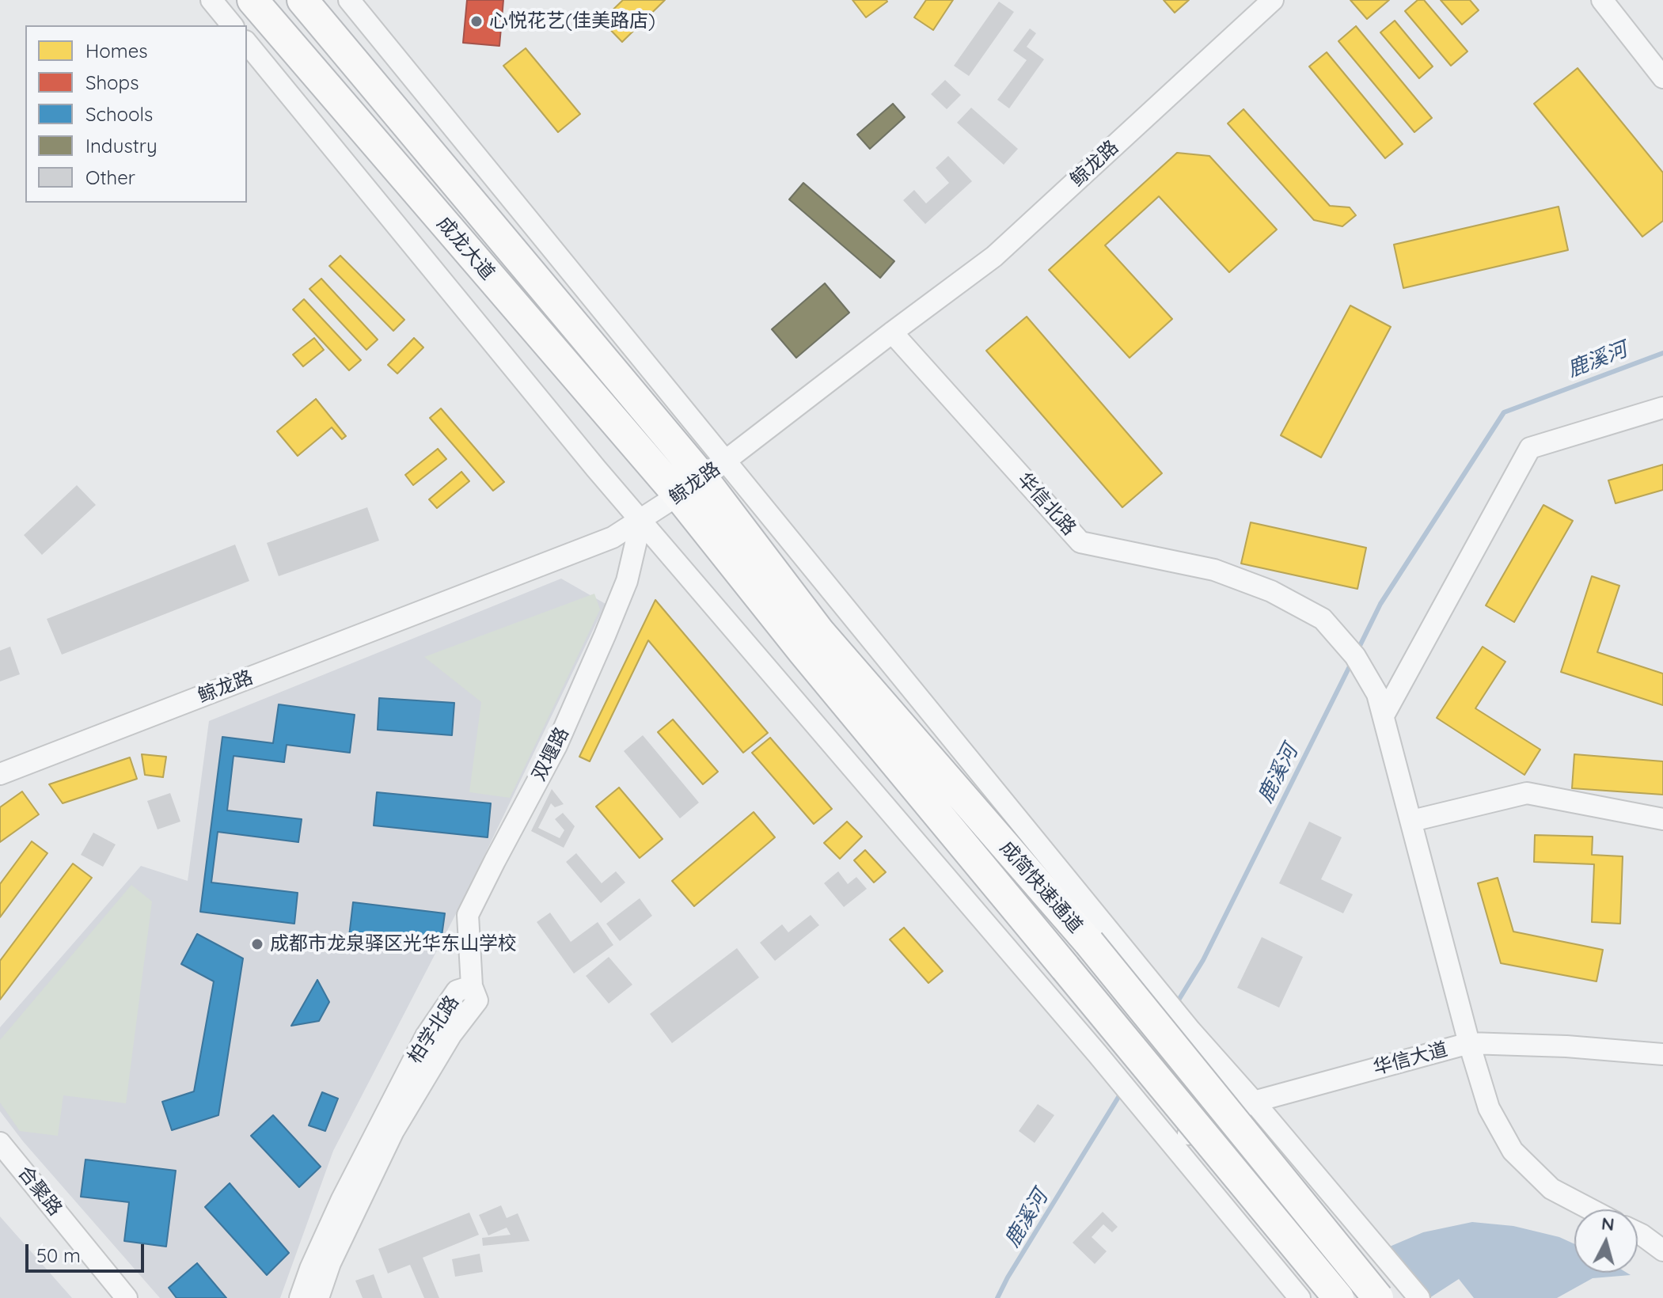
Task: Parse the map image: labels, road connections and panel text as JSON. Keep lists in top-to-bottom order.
{
  "streets": {
    "highway": ["成龙大道", "成简快速通道"],
    "street": [
      "鲸龙路",
      "华信北路",
      "双堰路",
      "柏学北路",
      "华信大道",
      "合聚路"
    ]
  },
  "crossings": [
    ["鲸龙路", "成龙大道"],
    ["鲸龙路", "华信北路"],
    ["鲸龙路", "双堰路"],
    ["鲸龙路", "成简快速通道"],
    ["成龙大道", "成简快速通道"],
    ["双堰路", "柏学北路"]
  ],
  "water": ["鹿溪河"],
  "places": ["心悦花艺(佳美路店)", "成都市龙泉驿区光华东山学校"],
  "legend": [
    "Homes",
    "Shops",
    "Schools",
    "Industry",
    "Other"
  ],
  "scale_bar": "50 m",
  "north": "top"
}
